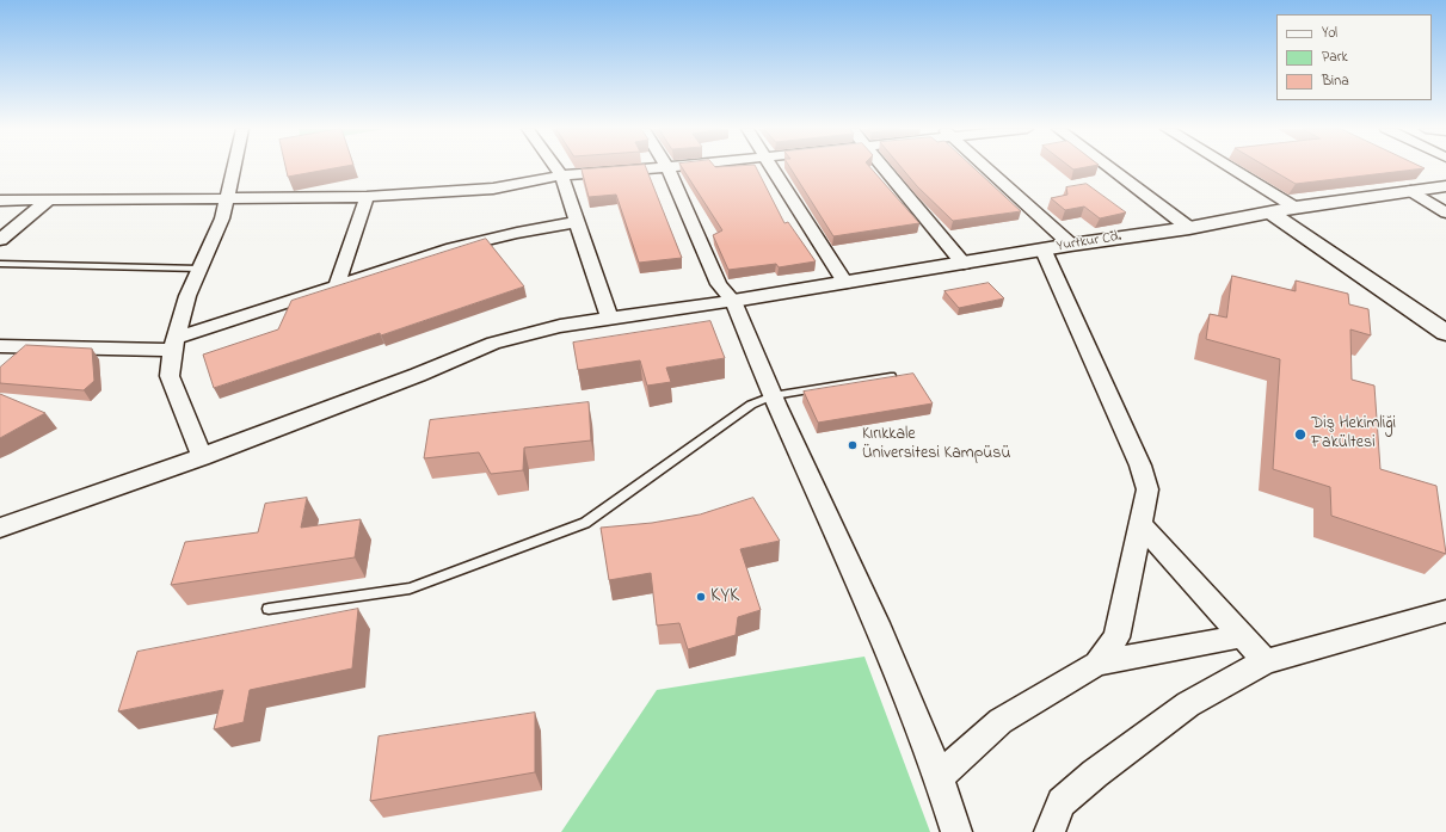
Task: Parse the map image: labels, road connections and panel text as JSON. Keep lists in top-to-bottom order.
{
  "streets": {
    "street": ["Yurtkur Cd."]
  },
  "places": ["Diş Hekimliği Fakültesi", "Kırıkkale Üniversitesi Kampüsü", "KYK"],
  "legend": ["Yol", "Park", "Bina"]
}
